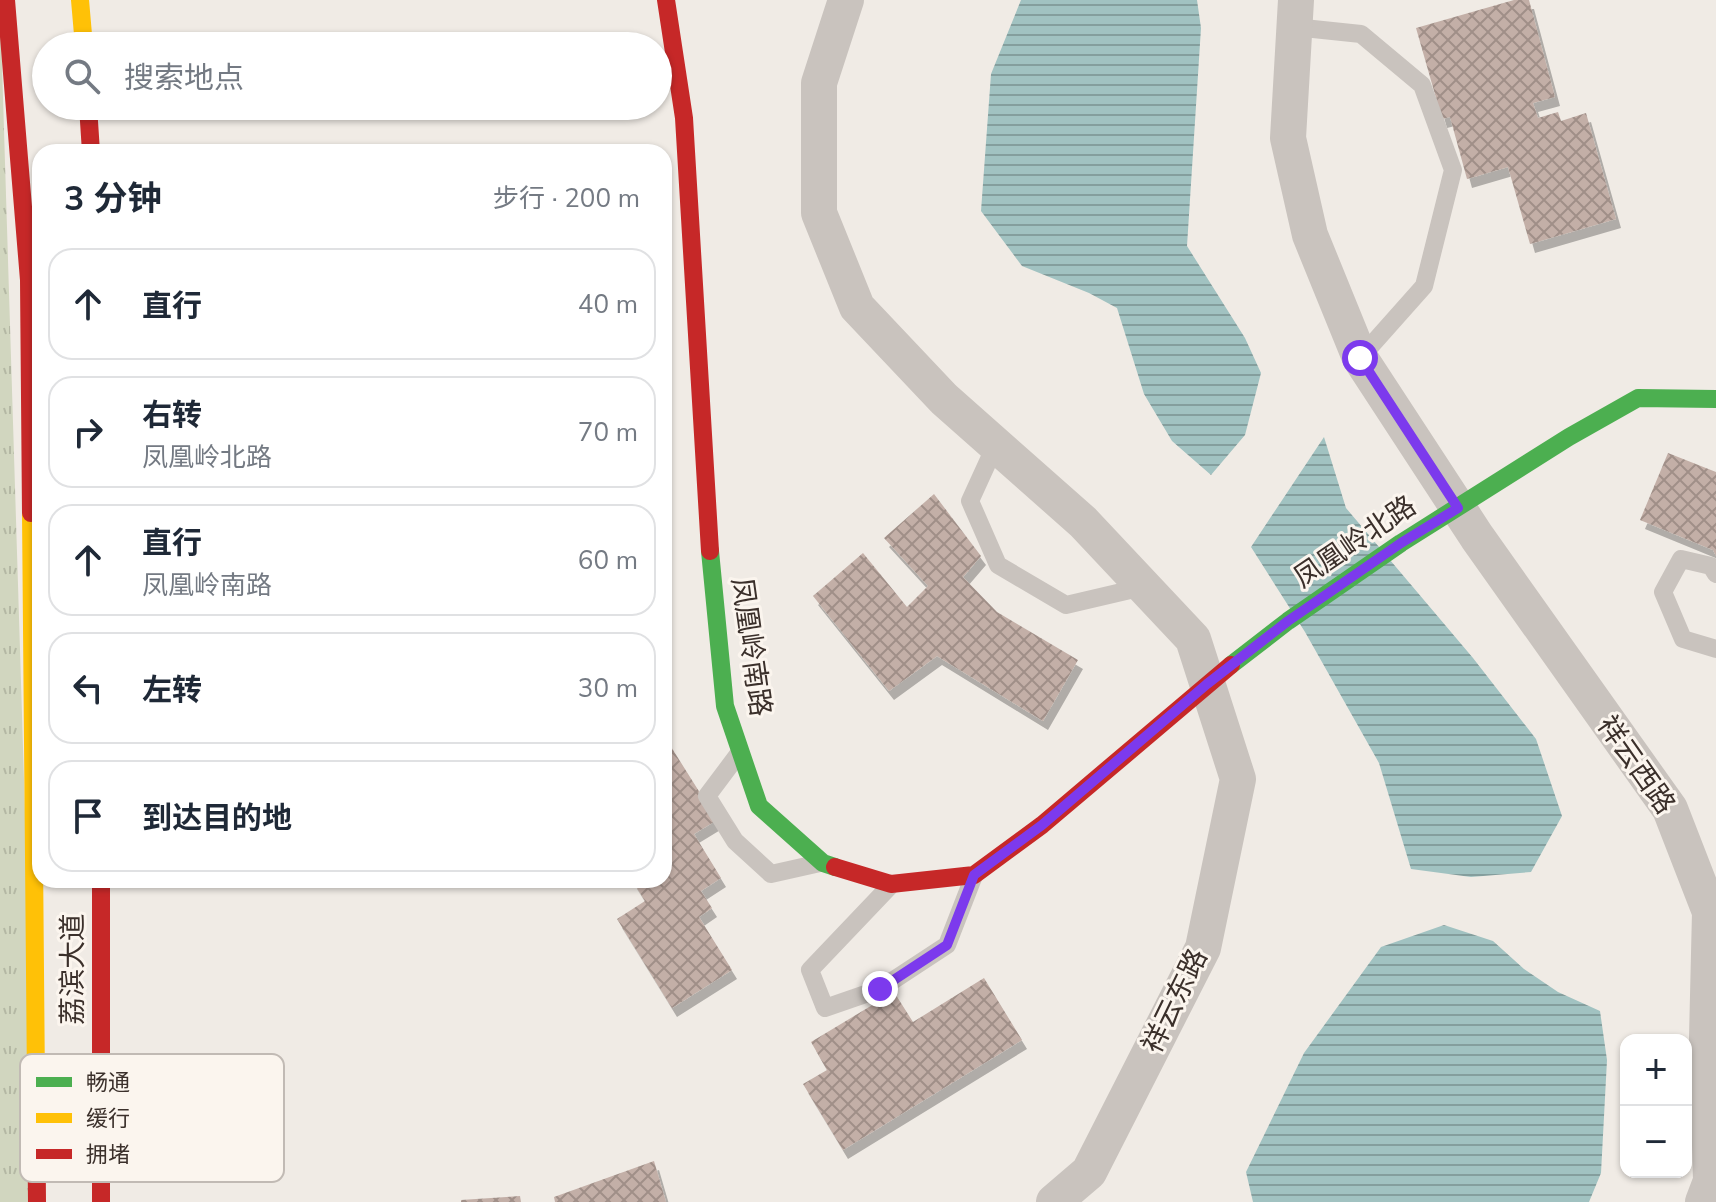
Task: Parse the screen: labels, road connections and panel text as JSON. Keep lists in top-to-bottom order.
{
  "streets": {
    "street": [
      "凤凰岭北路",
      "凤凰岭南路",
      "祥云西路",
      "荔滨大道",
      "祥云东路"
    ]
  },
  "crossings": [
    ["凤凰岭北路", "祥云西路"],
    ["凤凰岭北路", "祥云东路"]
  ],
  "legend": ["畅通", "缓行", "拥堵"],
  "page": {
    "search": "搜索地点",
    "heading": ["3 分钟", "步行 · 200 m"],
    "list": [
      ["直行", "40 m"],
      ["右转", "凤凰岭北路", "70 m"],
      ["直行", "凤凰岭南路", "60 m"],
      ["左转", "30 m"],
      "到达目的地"
    ],
    "map_buttons": ["+", "−"]
  }
}
